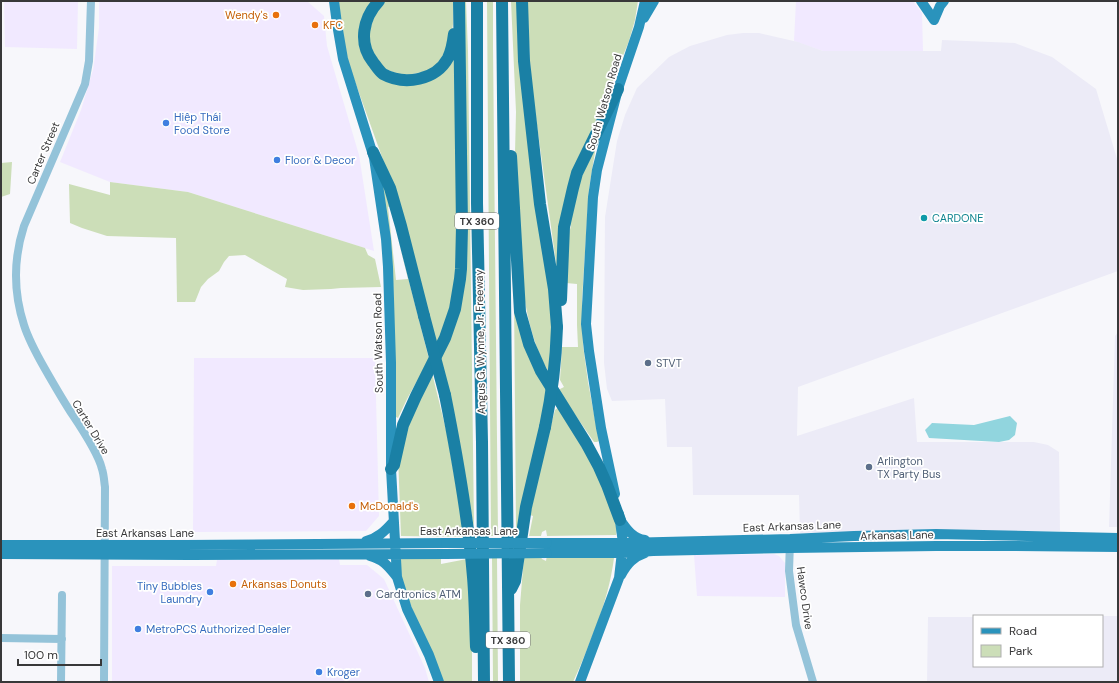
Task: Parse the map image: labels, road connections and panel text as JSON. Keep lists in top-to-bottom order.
{
  "streets": {
    "highway": ["TX 360", "Angus G. Wynne, Jr. Freeway"],
    "main road": ["South Watson Road", "East Arkansas Lane", "Arkansas Lane"],
    "street": ["Carter Street", "Carter Drive", "Hawco Drive"]
  },
  "crossings": [
    ["South Watson Road", "East Arkansas Lane"],
    ["Carter Street", "Carter Drive"],
    ["Carter Drive", "East Arkansas Lane"],
    ["East Arkansas Lane", "Arkansas Lane"],
    ["East Arkansas Lane", "Hawco Drive"],
    ["Arkansas Lane", "Hawco Drive"]
  ],
  "places": [
    "Wendy's",
    "KFC",
    "Hiệp Thái Food Store",
    "Floor & Decor",
    "CARDONE",
    "STVT",
    "Arlington TX Party Bus",
    "McDonald's",
    "Arkansas Donuts",
    "Tiny Bubbles Laundry",
    "Cardtronics ATM",
    "MetroPCS Authorized Dealer",
    "Kroger"
  ],
  "legend": ["Road", "Park"],
  "scale_bar": "100 m"
}
